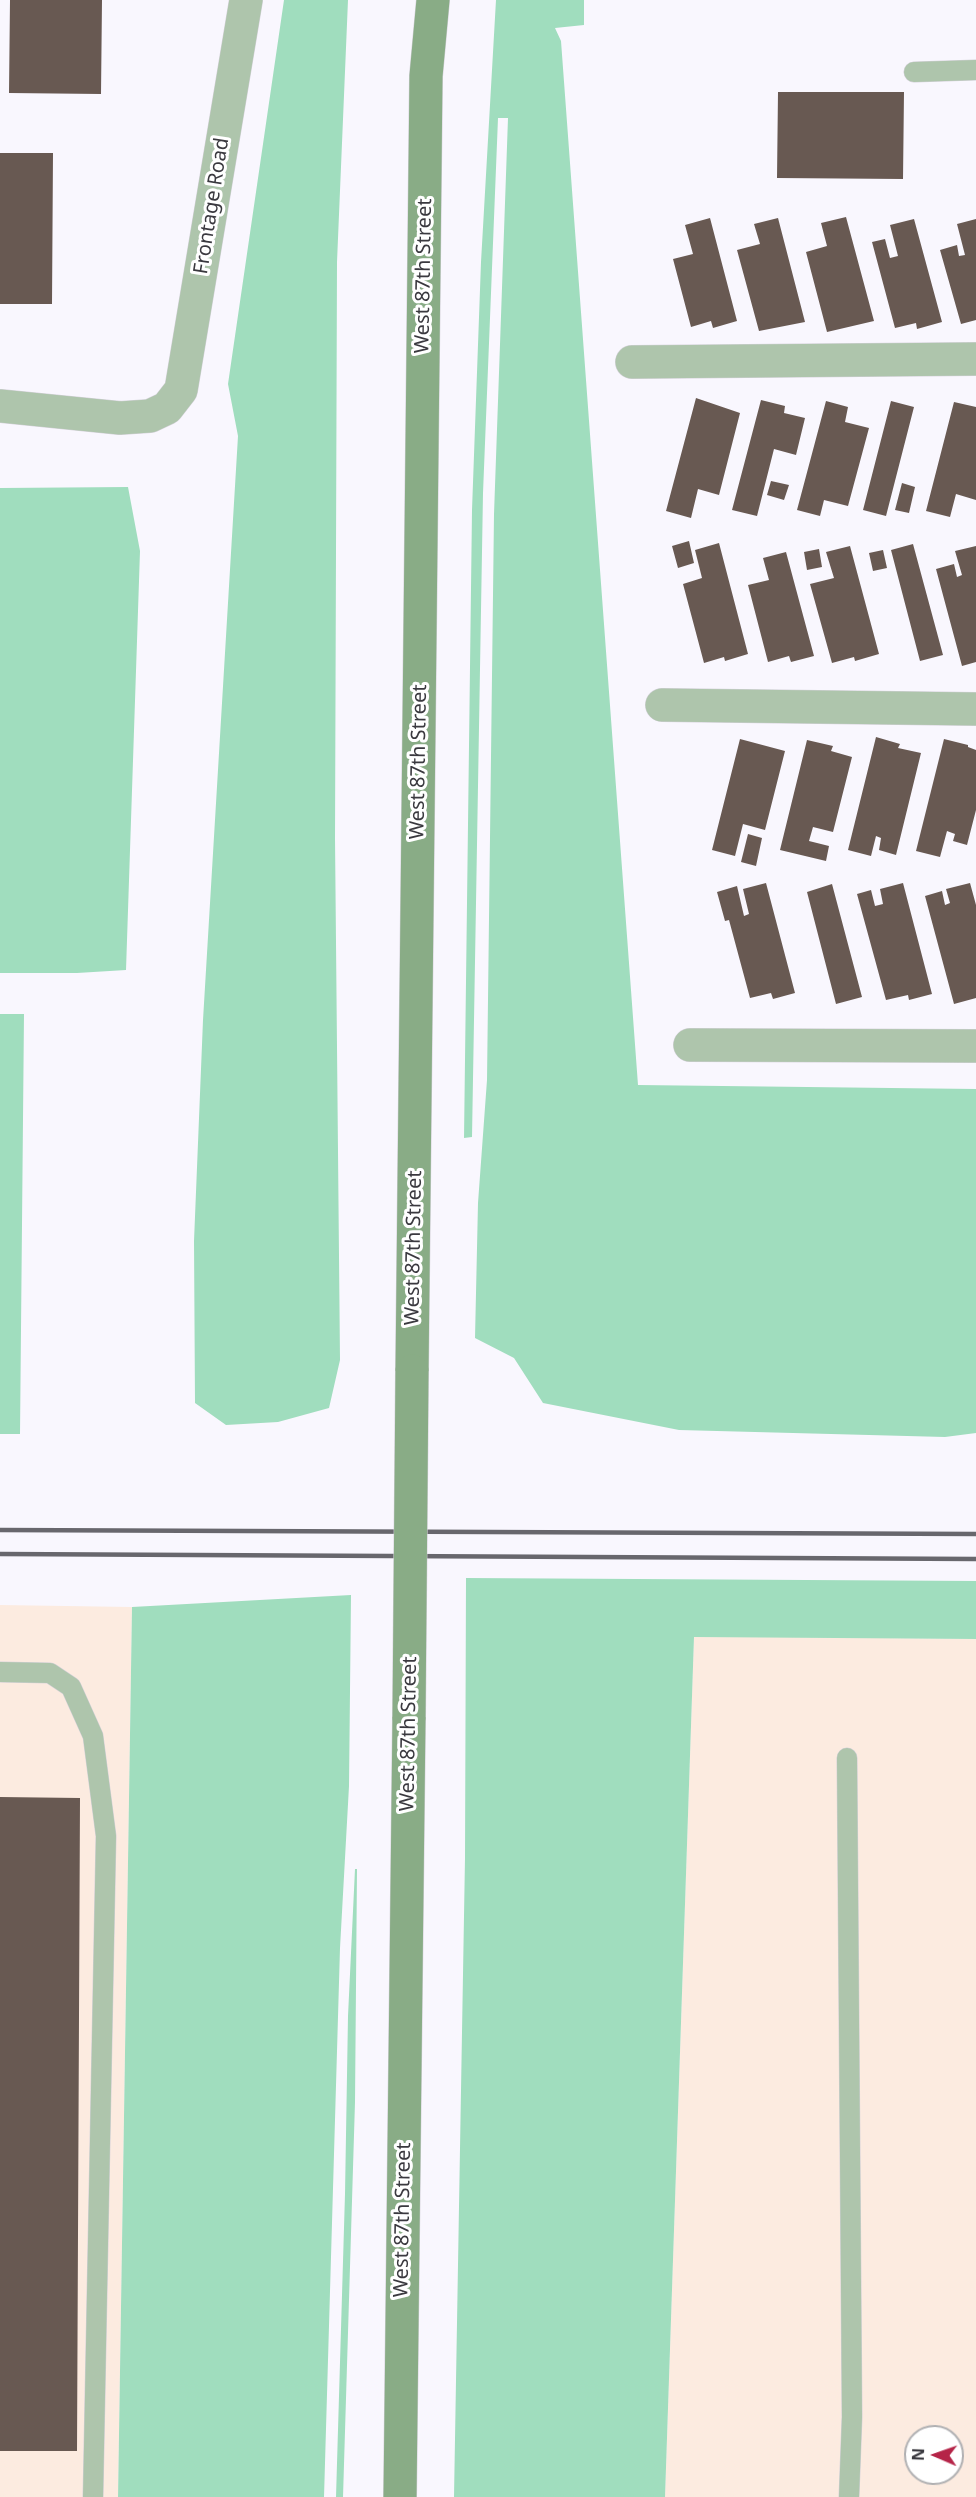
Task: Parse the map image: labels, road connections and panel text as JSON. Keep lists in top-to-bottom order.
{
  "streets": {
    "main road": ["West 87th Street"],
    "street": ["Frontage Road"]
  },
  "north": "left"
}
